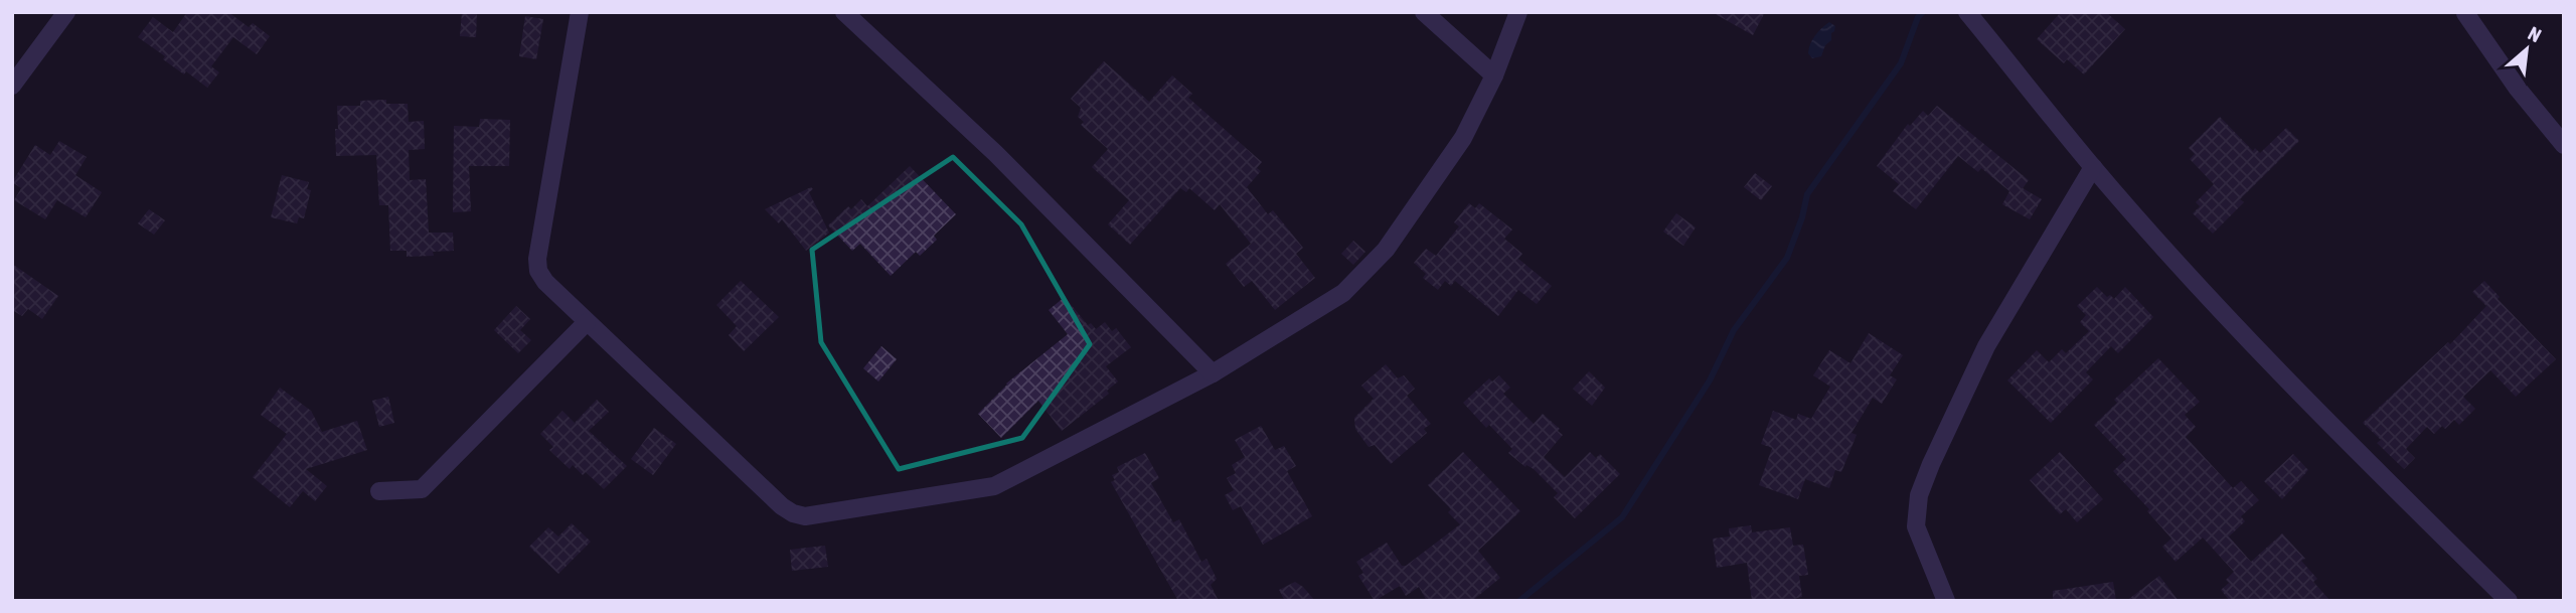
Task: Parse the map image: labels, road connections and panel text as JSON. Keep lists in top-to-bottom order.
{
  "north": "top right"
}
